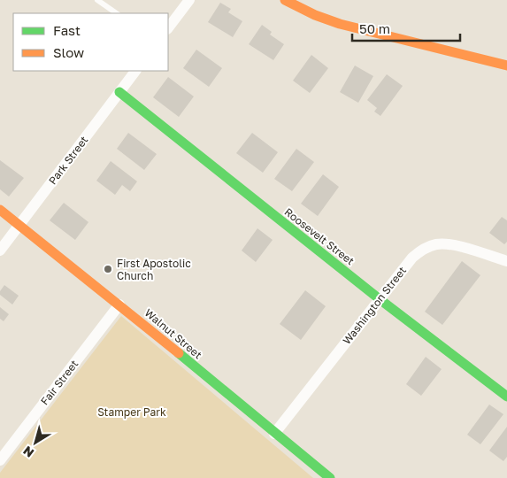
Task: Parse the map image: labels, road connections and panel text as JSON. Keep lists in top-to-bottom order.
{
  "streets": {
    "street": [
      "Park Street",
      "Roosevelt Street",
      "Washington Street",
      "Walnut Street",
      "Fair Street"
    ]
  },
  "crossings": [
    ["Park Street", "Roosevelt Street"],
    ["Park Street", "Walnut Street"],
    ["Roosevelt Street", "Washington Street"],
    ["Washington Street", "Walnut Street"],
    ["Walnut Street", "Fair Street"]
  ],
  "parks": ["Stamper Park"],
  "places": ["First Apostolic Church"],
  "legend": ["Fast", "Slow"],
  "scale_bar": "50 m",
  "north": "bottom left"
}
